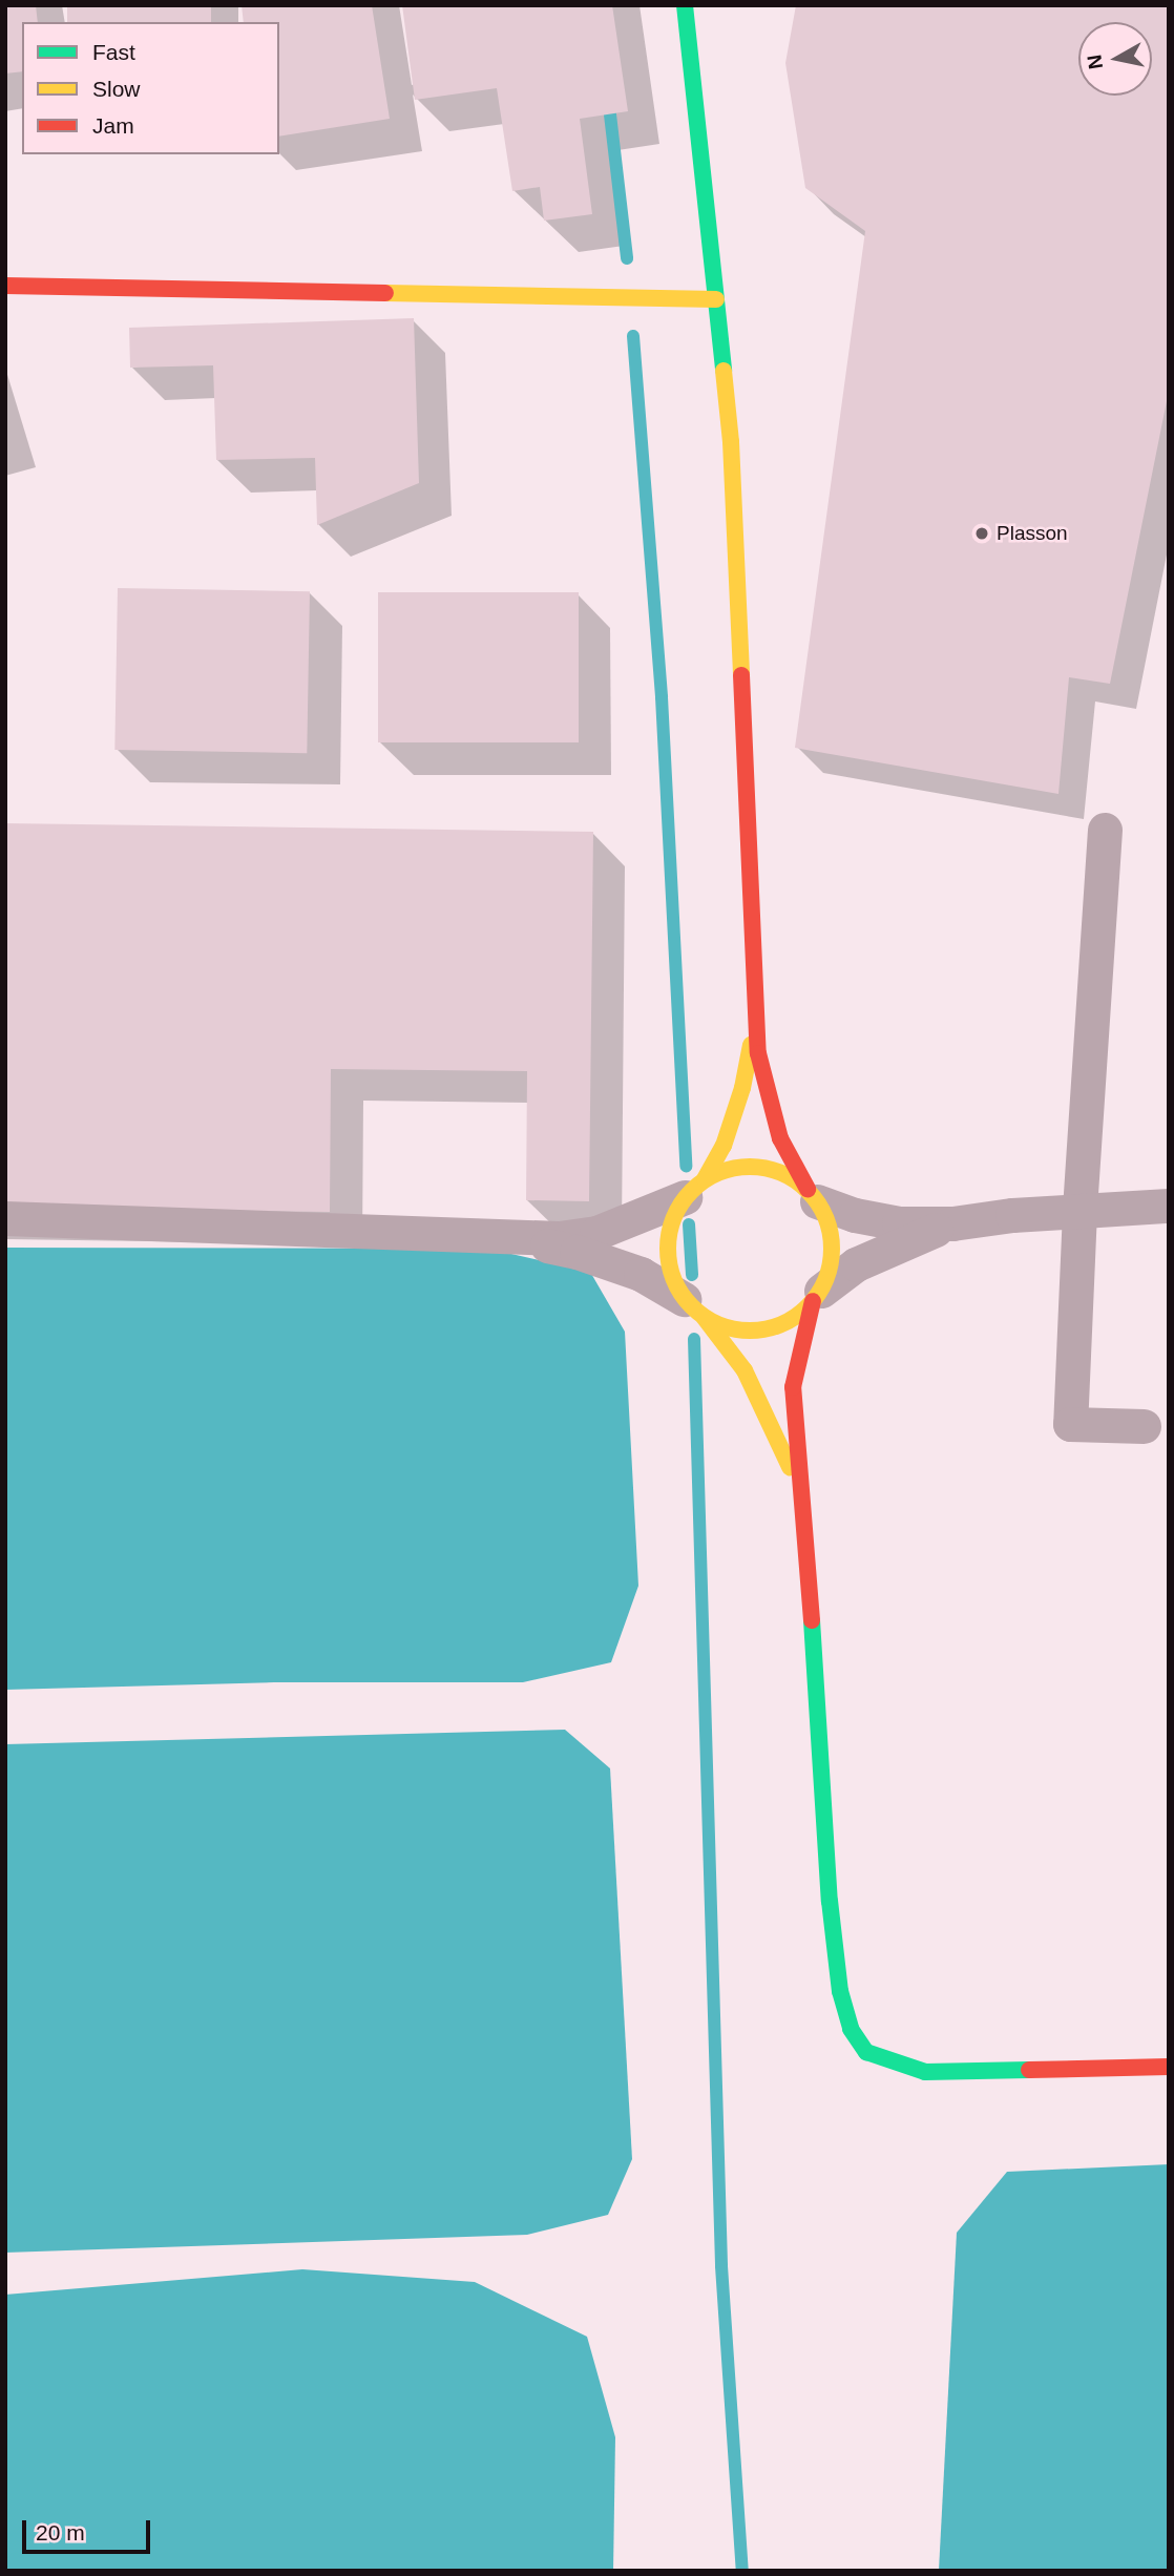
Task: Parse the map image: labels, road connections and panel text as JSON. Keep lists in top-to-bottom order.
{
  "places": ["Plasson"],
  "legend": ["Fast", "Slow", "Jam"],
  "scale_bar": "20 m",
  "north": "left"
}
